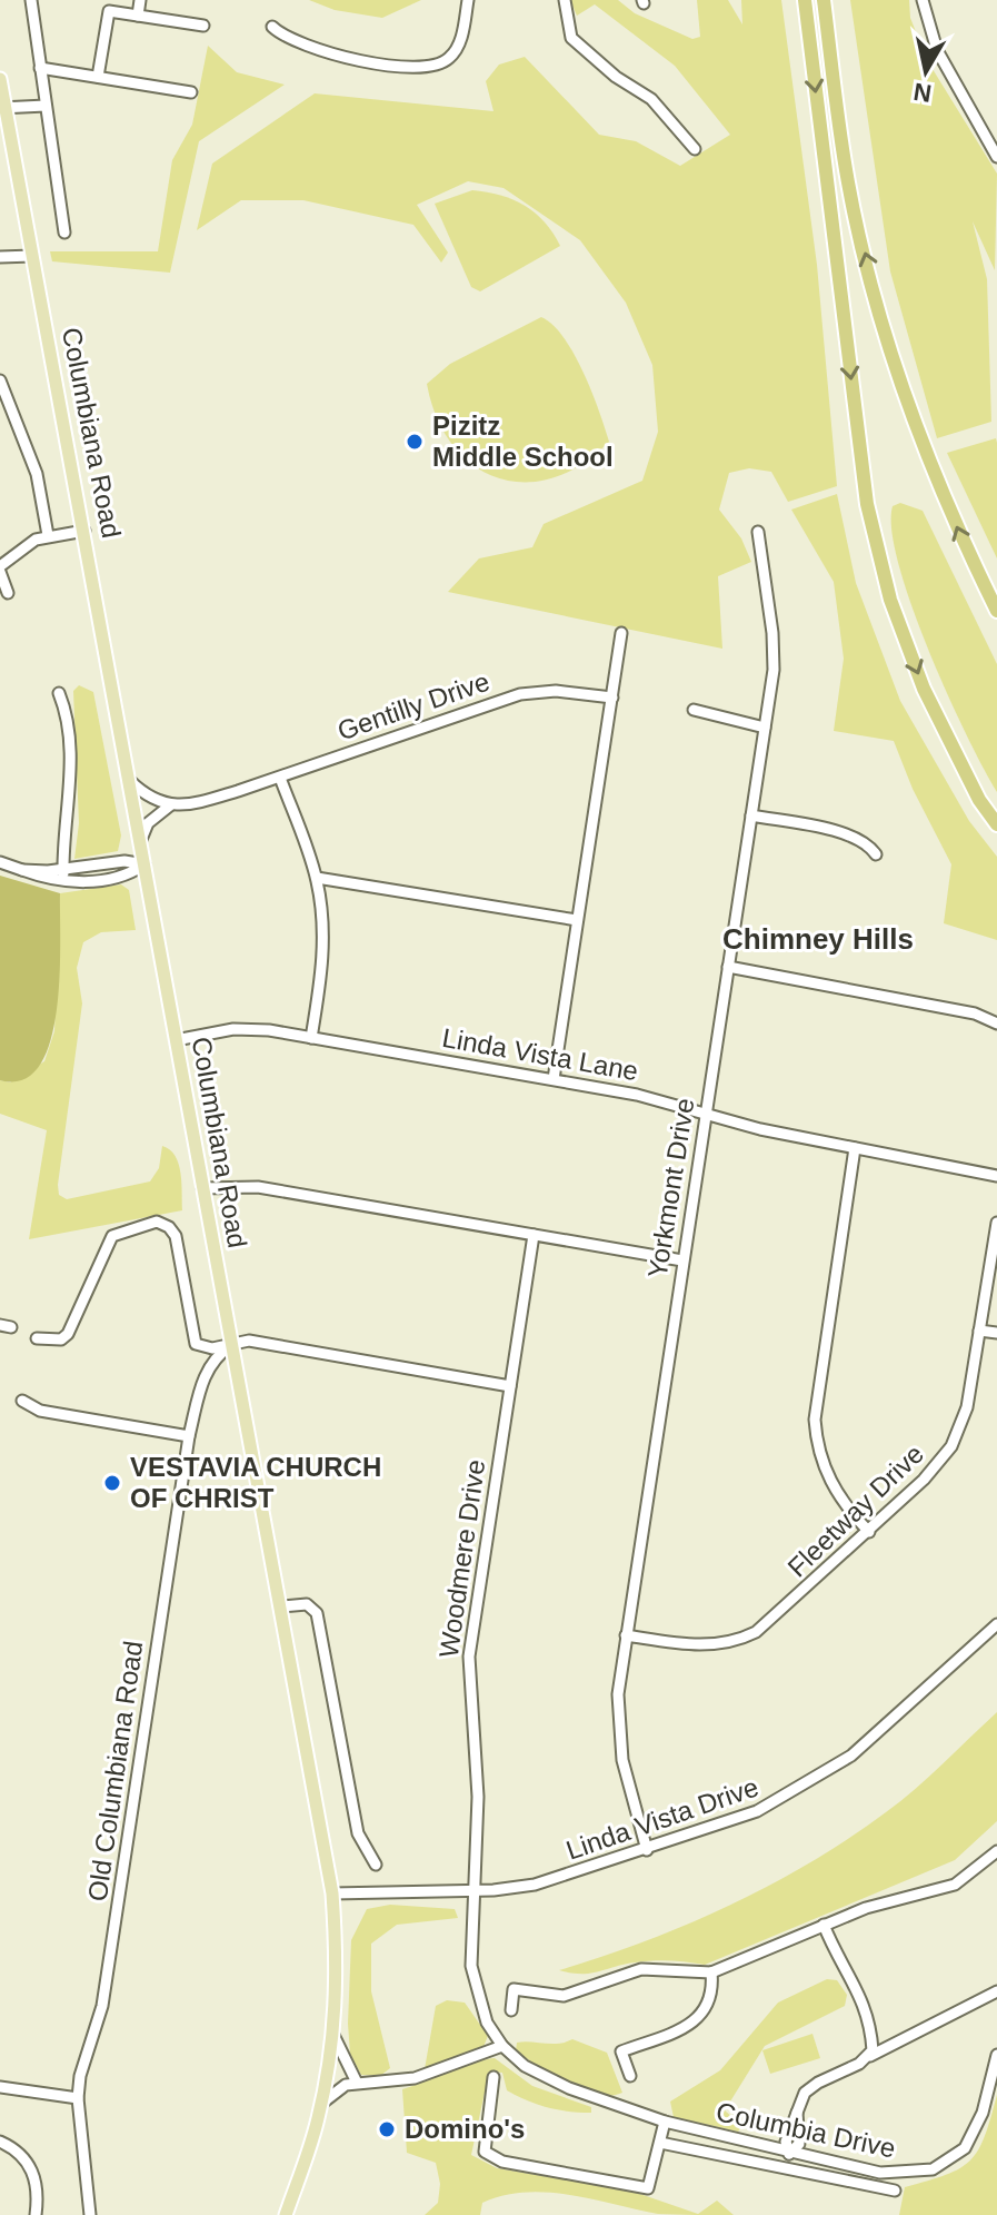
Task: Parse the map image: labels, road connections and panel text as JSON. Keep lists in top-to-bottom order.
{
  "streets": {
    "main road": ["Columbiana Road"],
    "street": [
      "Gentilly Drive",
      "Linda Vista Lane",
      "Yorkmont Drive",
      "Fleetway Drive",
      "Woodmere Drive",
      "Old Columbiana Road",
      "Linda Vista Drive",
      "Columbia Drive"
    ]
  },
  "crossings": [
    ["Columbiana Road", "Linda Vista Lane"],
    ["Columbiana Road", "Old Columbiana Road"],
    ["Columbiana Road", "Linda Vista Drive"],
    ["Linda Vista Lane", "Yorkmont Drive"],
    ["Yorkmont Drive", "Fleetway Drive"],
    ["Yorkmont Drive", "Linda Vista Drive"],
    ["Woodmere Drive", "Linda Vista Drive"],
    ["Woodmere Drive", "Columbia Drive"]
  ],
  "districts": ["Chimney Hills"],
  "places": ["Pizitz Middle School", "VESTAVIA CHURCH OF CHRIST", "Domino's"],
  "north": "bottom"
}
